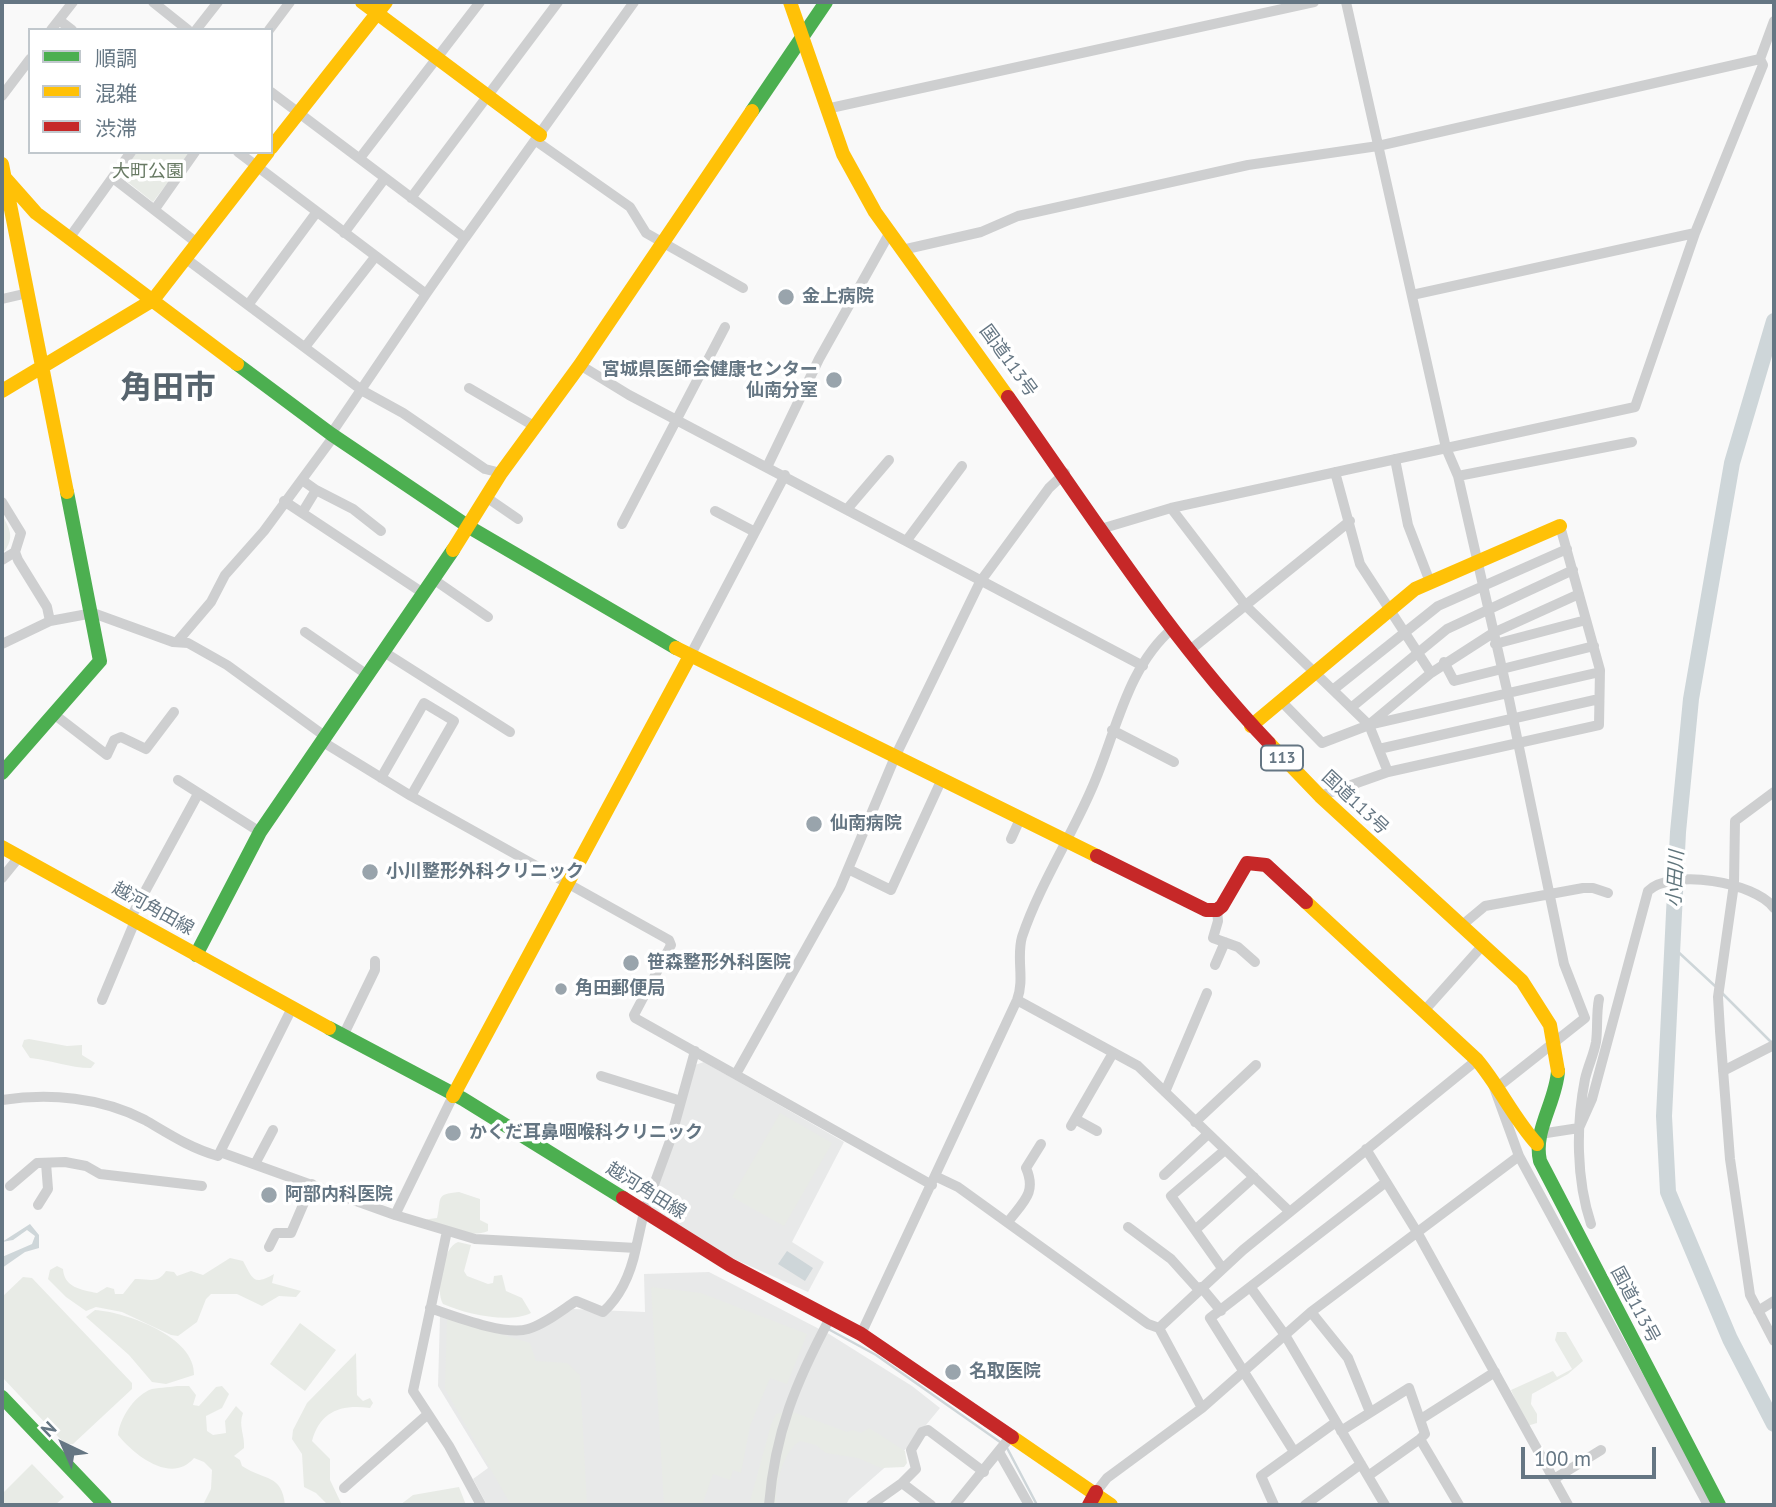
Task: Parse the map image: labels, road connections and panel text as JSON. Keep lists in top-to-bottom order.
{
  "streets": {
    "main road": ["国道113号", "113", "越河角田線"]
  },
  "districts": ["角田市"],
  "water": ["小田川"],
  "parks": ["大町公園"],
  "places": [
    "金上病院",
    "宮城県医師会健康センター 仙南分室",
    "仙南病院",
    "小川整形外科クリニック",
    "笹森整形外科医院",
    "角田郵便局",
    "かくだ耳鼻咽喉科クリニック",
    "阿部内科医院",
    "名取医院"
  ],
  "legend": ["順調", "混雑", "渋滞"],
  "scale_bar": "100 m",
  "north": "top left"
}
